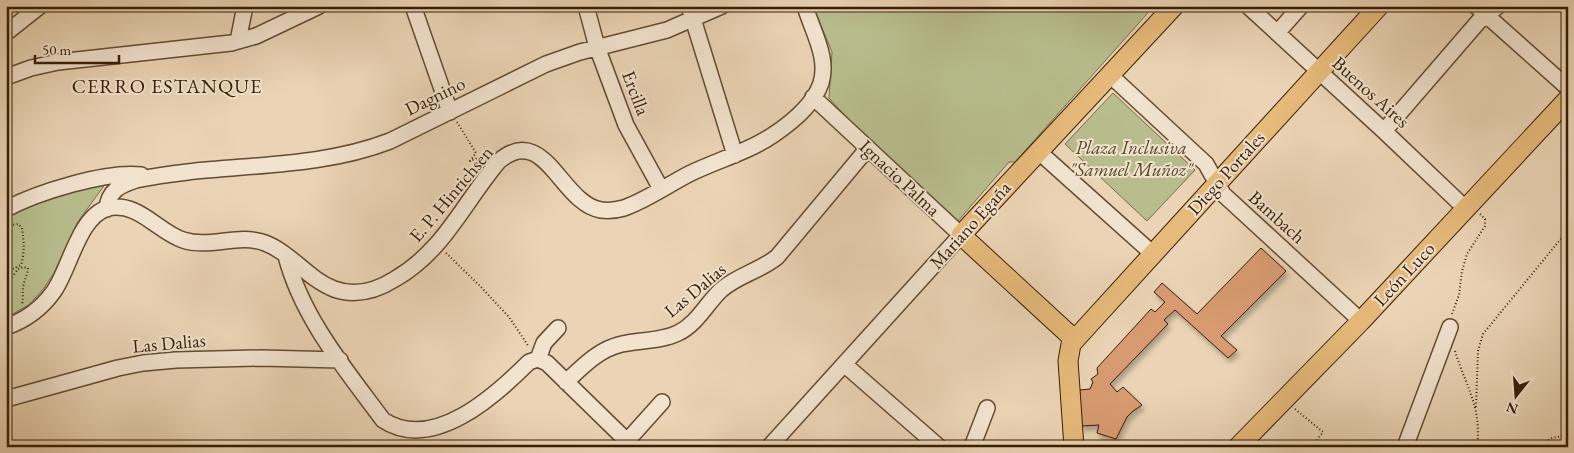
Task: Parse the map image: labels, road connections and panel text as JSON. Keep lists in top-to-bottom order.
{
  "streets": {
    "main road": [
      "Diego Portales",
      "Ignacio Palma",
      "Mariano Egaña",
      "León Luco"
    ],
    "street": [
      "Buenos Aires",
      "Ercilla",
      "Dagnino",
      "E. P. Hinrichsen",
      "Bambach",
      "Las Dalias"
    ]
  },
  "crossings": [
    ["Buenos Aires", "Diego Portales"],
    ["Buenos Aires", "León Luco"],
    ["Ercilla", "Dagnino"],
    ["Ercilla", "E. P. Hinrichsen"],
    ["Dagnino", "E. P. Hinrichsen"],
    ["Diego Portales", "Ignacio Palma"],
    ["Diego Portales", "Bambach"],
    ["Ignacio Palma", "E. P. Hinrichsen"],
    ["Ignacio Palma", "Mariano Egaña"],
    ["Ignacio Palma", "Las Dalias"],
    ["Bambach", "Mariano Egaña"],
    ["Bambach", "León Luco"]
  ],
  "districts": ["CERRO ESTANQUE"],
  "parks": ["Plaza Inclusiva \"Samuel Muñoz\""],
  "scale_bar": "50 m",
  "north": "bottom"
}
